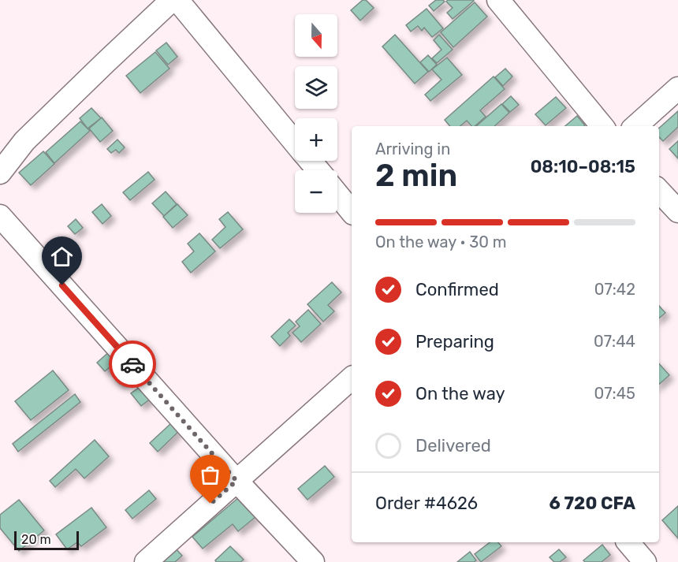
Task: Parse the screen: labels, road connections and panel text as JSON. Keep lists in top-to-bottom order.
{
  "scale_bar": "20 m",
  "north": "bottom",
  "page": {
    "map_buttons": ["+", "−"],
    "heading": ["2 min", "Arriving in", "08:10–08:15"],
    "panel": ["Order #4626", "6 720 CFA"],
    "bar": "On the way · 30 m",
    "list": [
      ["Confirmed", "07:42"],
      ["Preparing", "07:44"],
      ["On the way", "07:45"],
      "Delivered"
    ],
    "scale": "20 m"
  }
}
